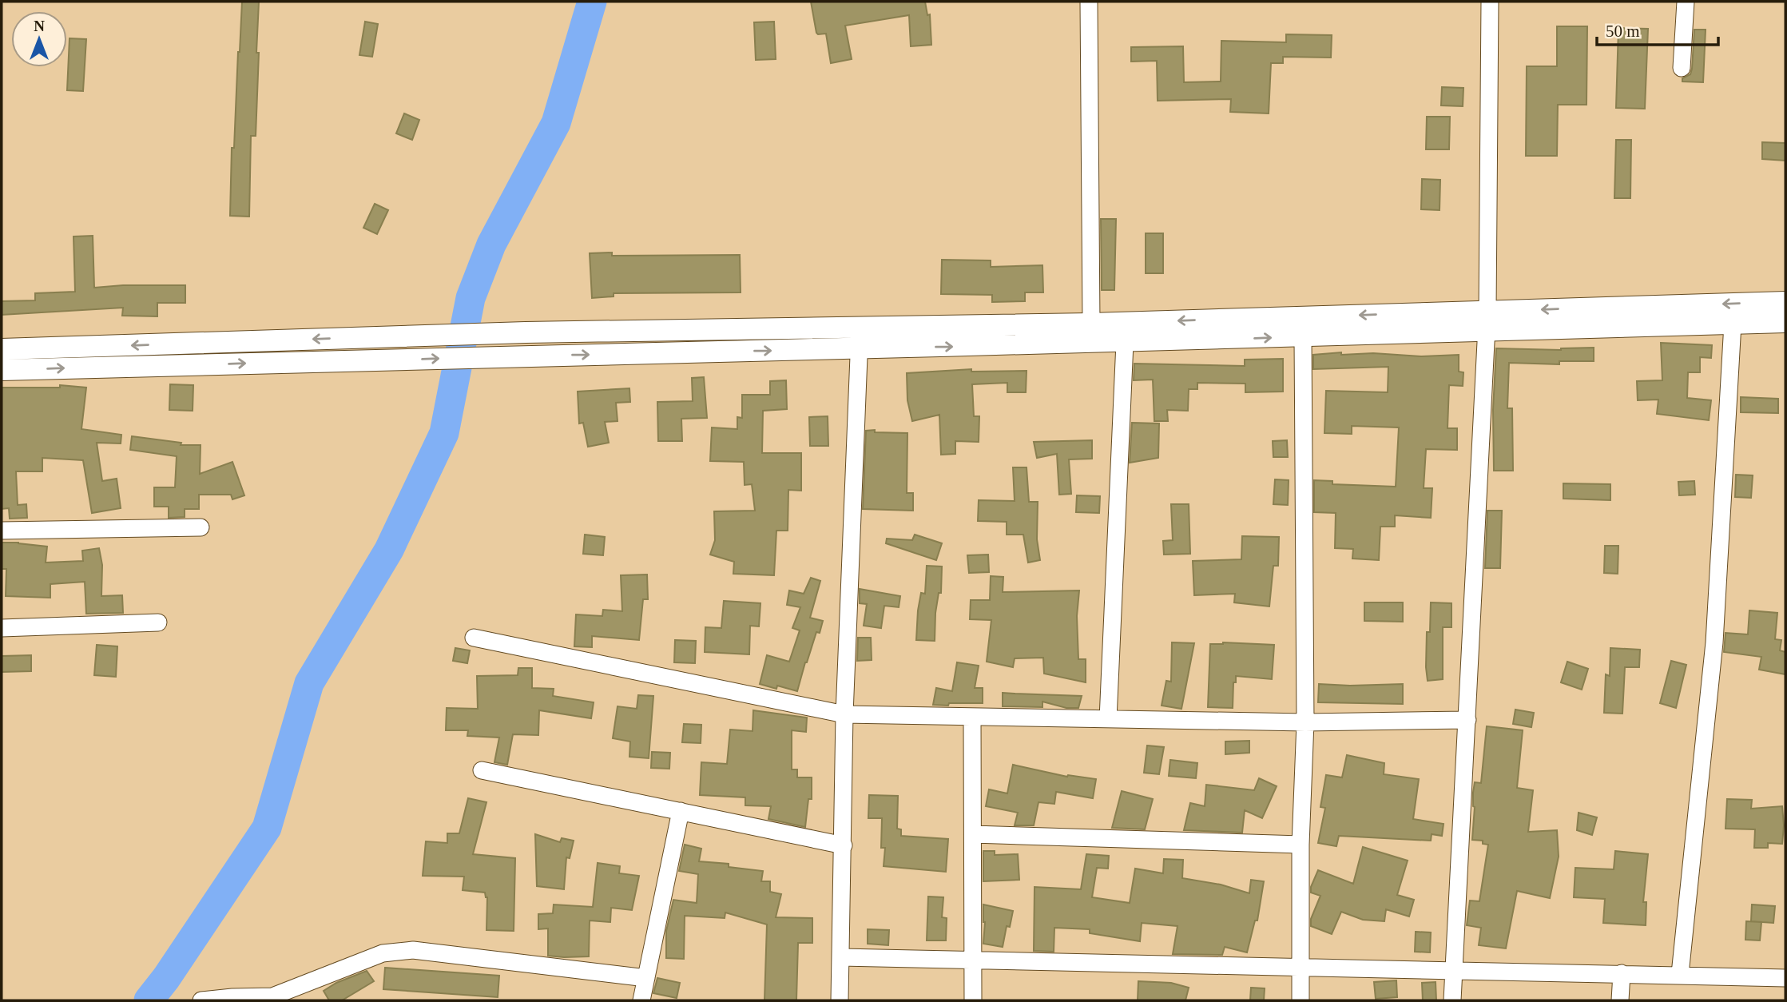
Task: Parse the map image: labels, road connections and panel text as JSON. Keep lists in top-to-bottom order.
{
  "scale_bar": "50 m",
  "north": "top"
}
